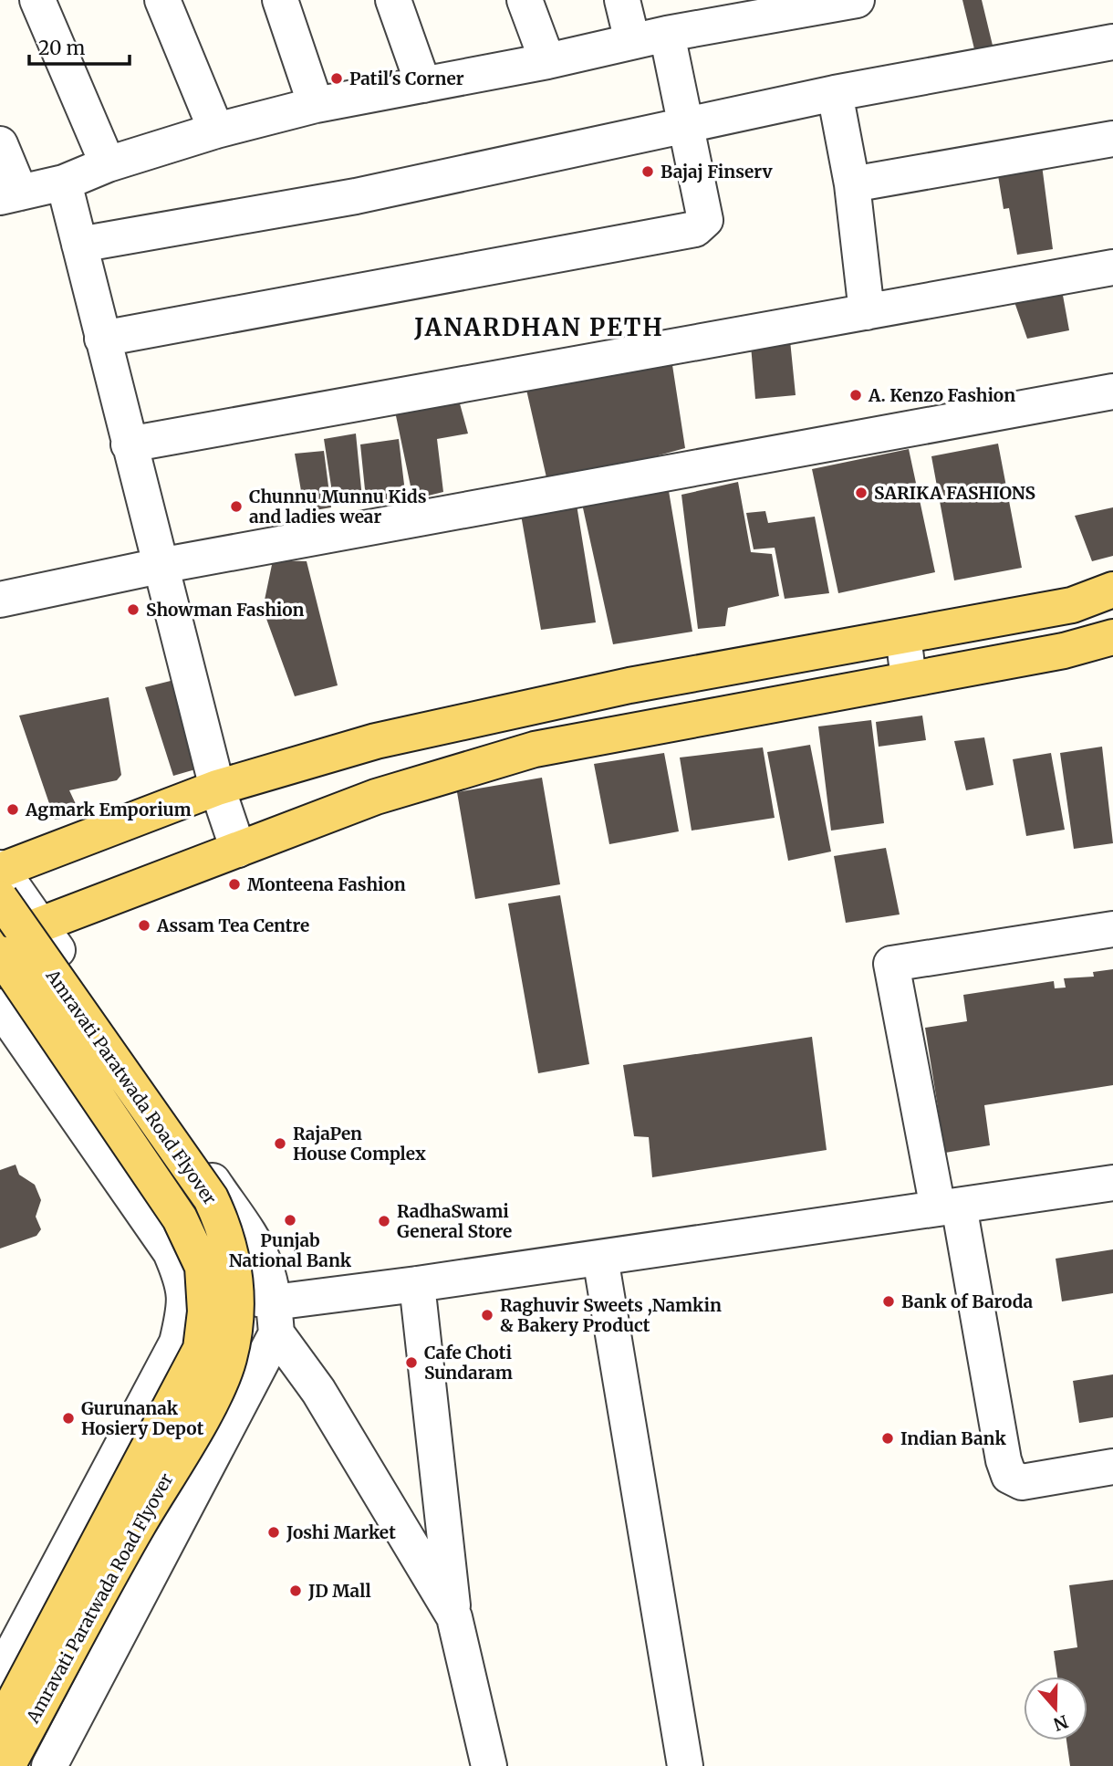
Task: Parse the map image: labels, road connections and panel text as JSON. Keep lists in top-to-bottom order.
{
  "streets": {
    "main road": ["Amravati Paratwada Road Flyover"]
  },
  "districts": ["JANARDHAN PETH"],
  "places": [
    "Patil's Corner",
    "Bajaj Finserv",
    "A. Kenzo Fashion",
    "SARIKA FASHIONS",
    "Chunnu Munnu Kids and ladies wear",
    "Showman Fashion",
    "Agmark Emporium",
    "Monteena Fashion",
    "Assam Tea Centre",
    "RajaPen House Complex",
    "Punjab National Bank",
    "RadhaSwami General Store",
    "Bank of Baroda",
    "Raghuvir Sweets ,Namkin & Bakery Product",
    "Cafe Choti Sundaram",
    "Gurunanak Hosiery Depot",
    "Indian Bank",
    "Joshi Market",
    "JD Mall"
  ],
  "scale_bar": "20 m",
  "north": "bottom"
}
